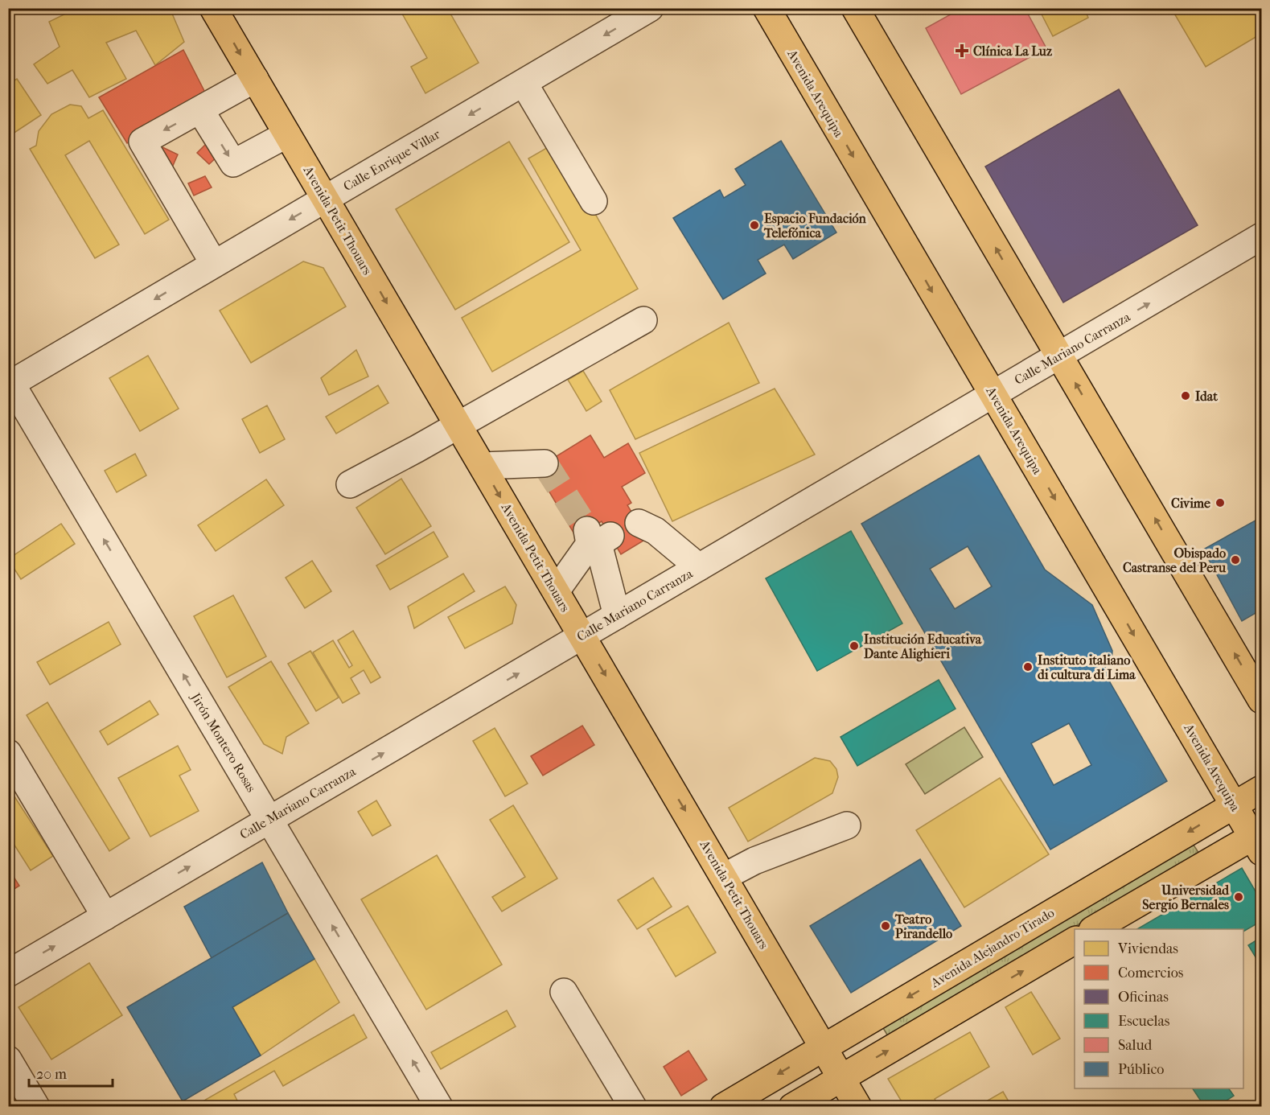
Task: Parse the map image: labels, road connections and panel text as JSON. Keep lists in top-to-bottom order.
{
  "streets": {
    "main road": ["Avenida Arequipa", "Avenida Petit Thouars", "Avenida Alejandro Tirado"],
    "street": ["Calle Enrique Villar", "Calle Mariano Carranza", "Jirón Montero Rosas"]
  },
  "crossings": [
    ["Avenida Arequipa", "Calle Mariano Carranza"],
    ["Avenida Arequipa", "Avenida Alejandro Tirado"],
    ["Calle Enrique Villar", "Avenida Petit Thouars"],
    ["Calle Enrique Villar", "Jirón Montero Rosas"],
    ["Avenida Petit Thouars", "Calle Mariano Carranza"],
    ["Avenida Petit Thouars", "Avenida Alejandro Tirado"],
    ["Calle Mariano Carranza", "Jirón Montero Rosas"]
  ],
  "one_way": [
    "Calle Enrique Villar",
    "Avenida Petit Thouars",
    "Calle Mariano Carranza",
    "Jirón Montero Rosas"
  ],
  "places": {
    "health": ["Clínica La Luz"],
    "other": [
      "Espacio Fundación Telefónica",
      "Idat",
      "Civime",
      "Obispado Castranse del Peru",
      "Institución Educativa Dante Alighieri",
      "Instituto italiano di cultura di Lima",
      "Universidad Sergio Bernales",
      "Teatro Pirandello"
    ]
  },
  "legend": [
    "Viviendas",
    "Comercios",
    "Oficinas",
    "Escuelas",
    "Salud",
    "Público"
  ],
  "scale_bar": "20 m"
}
